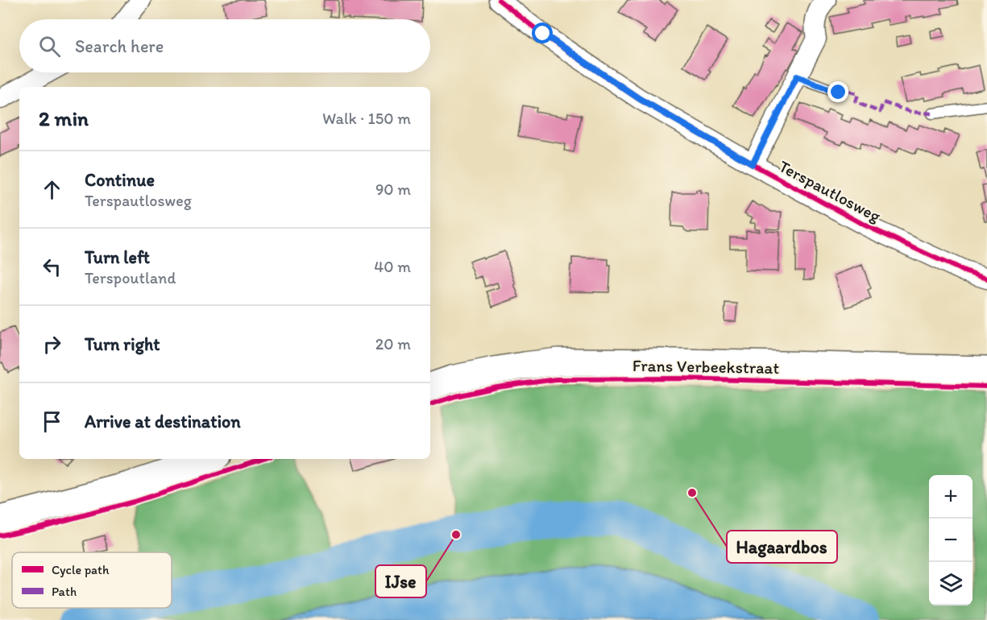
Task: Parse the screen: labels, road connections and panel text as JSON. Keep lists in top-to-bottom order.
{
  "streets": {
    "main road": ["Frans Verbeekstraat"],
    "street": ["Terspautlosweg"]
  },
  "places": ["Hagaardbos", "IJse"],
  "legend": ["Cycle path", "Path"],
  "page": {
    "search": "Search here",
    "heading": ["2 min", "Walk · 150 m"],
    "list": [
      ["Continue", "Terspautlosweg", "90 m"],
      ["Turn left", "Terspoutland", "40 m"],
      ["Turn right", "20 m"],
      "Arrive at destination"
    ],
    "map_buttons": ["+", "−"]
  }
}
